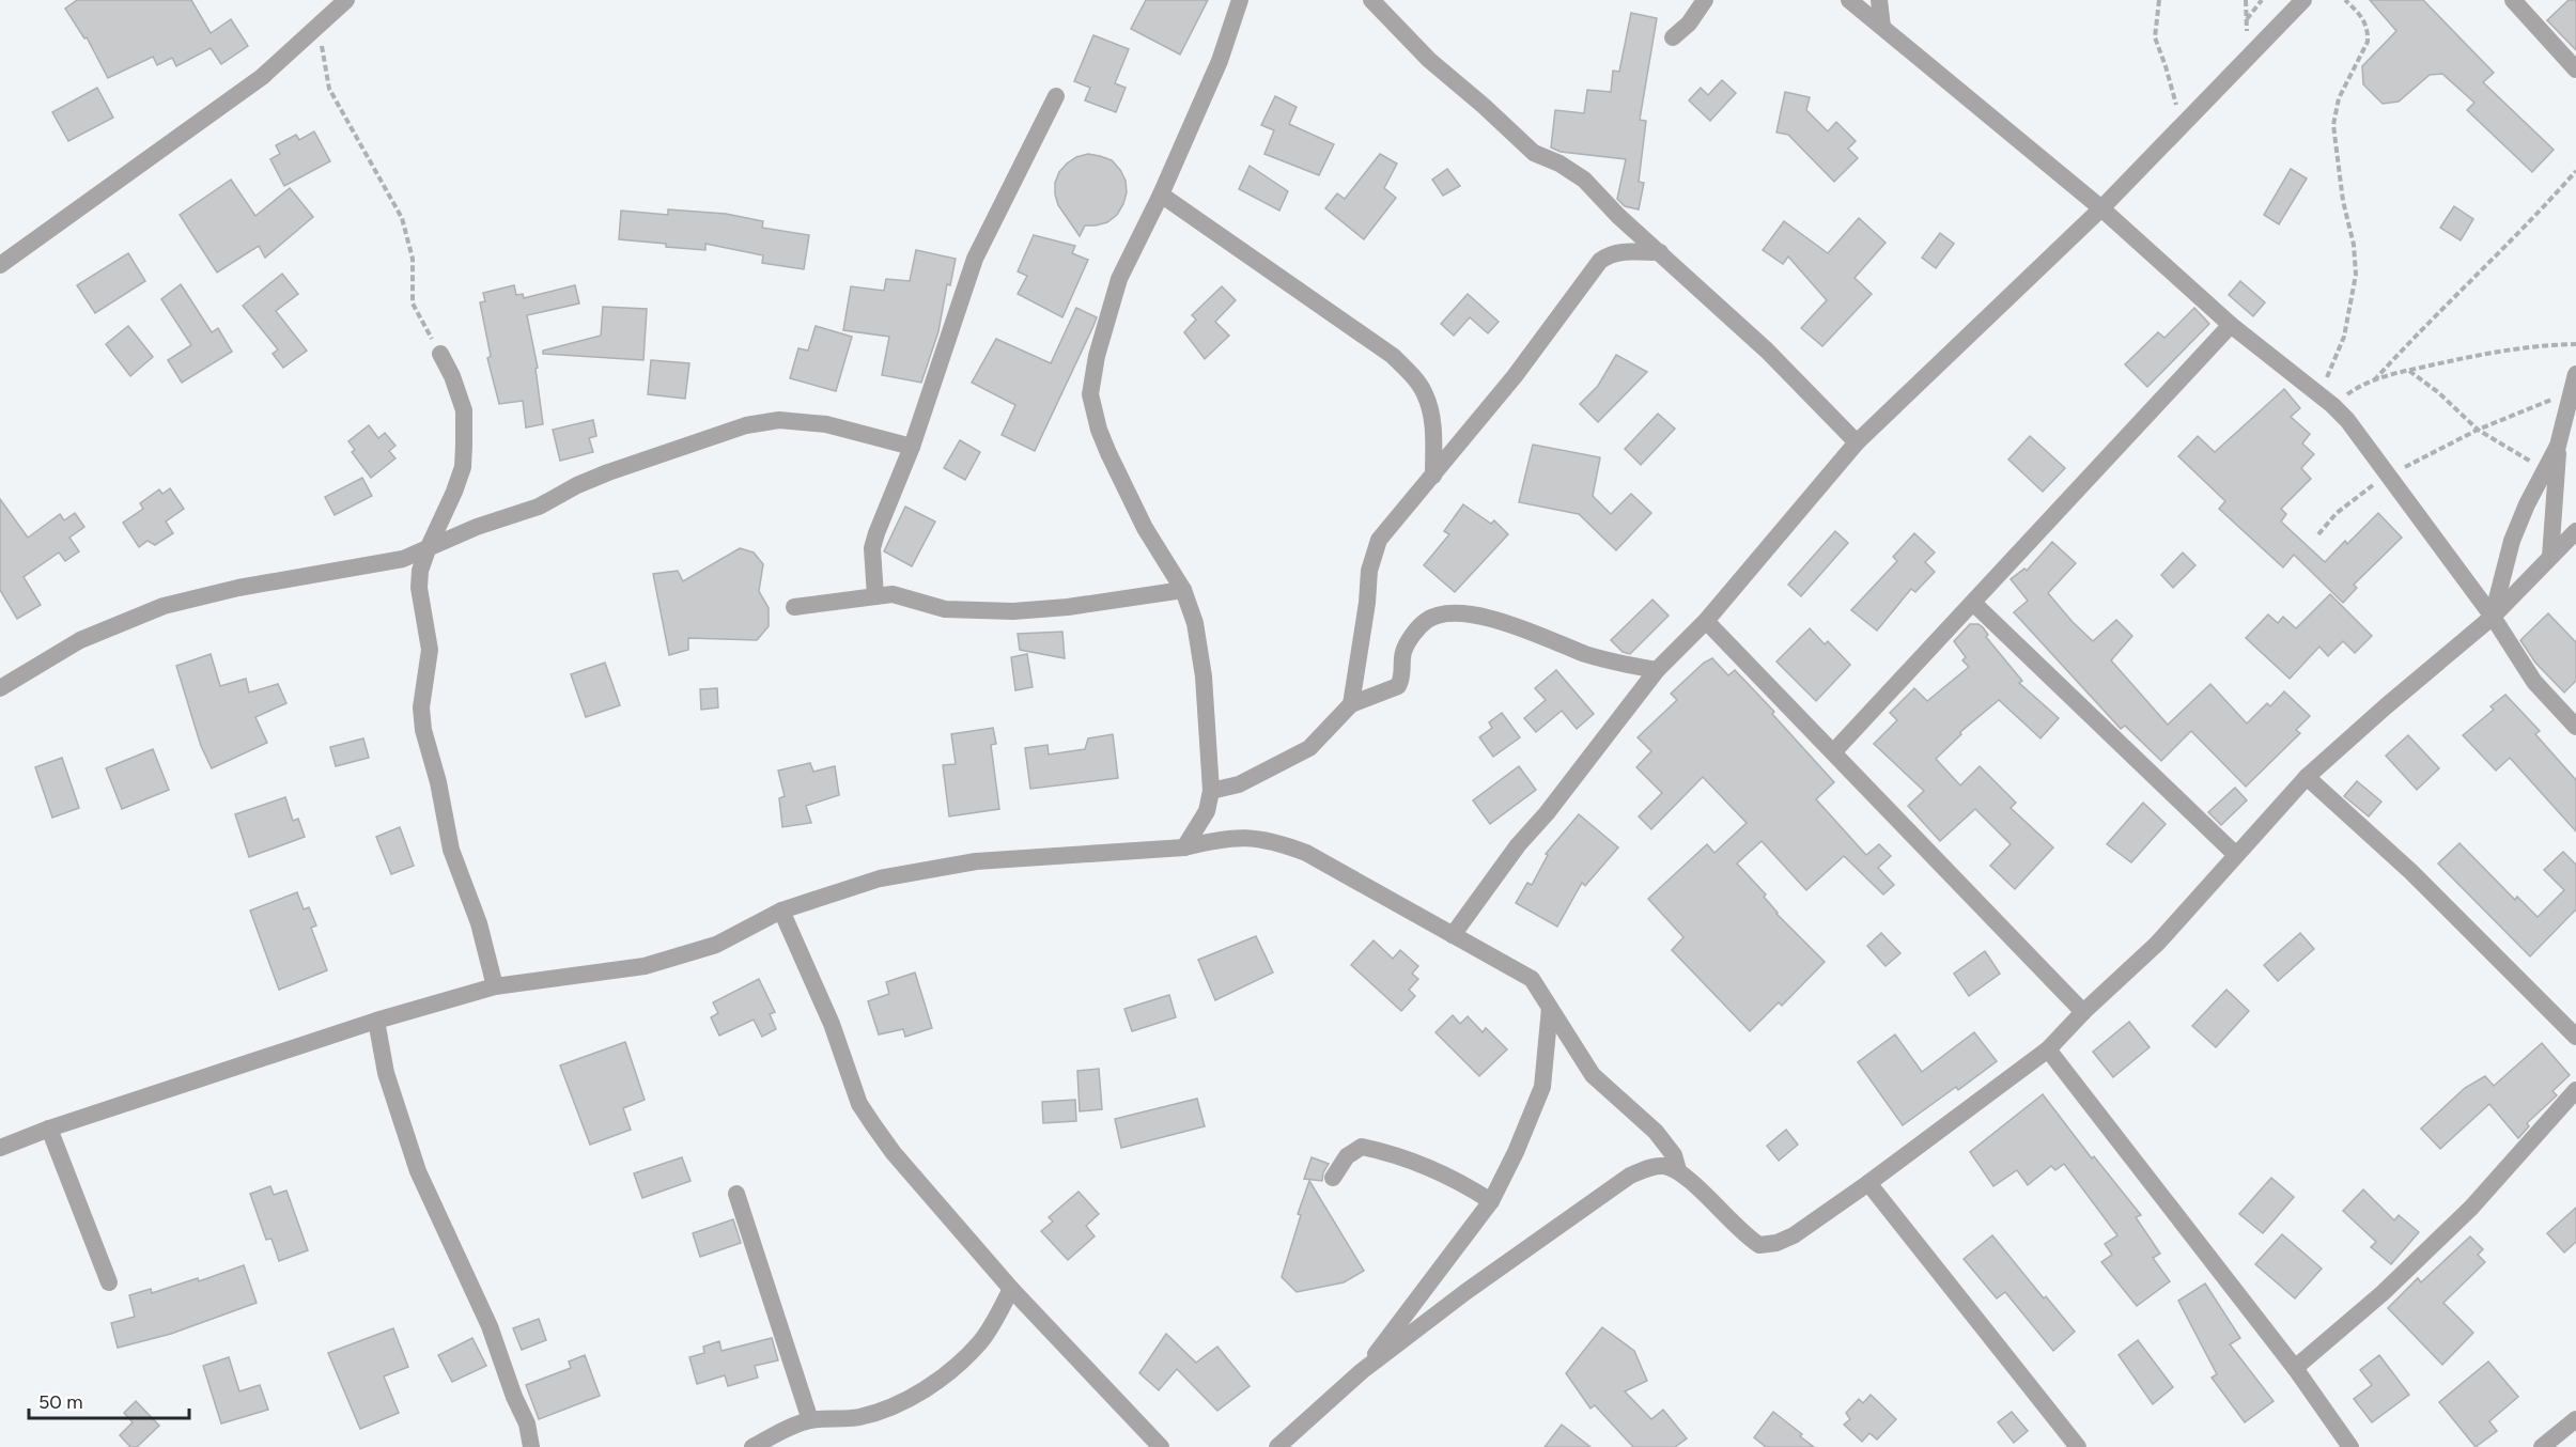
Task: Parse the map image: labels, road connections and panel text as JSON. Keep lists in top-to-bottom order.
{
  "scale_bar": "50 m"
}
